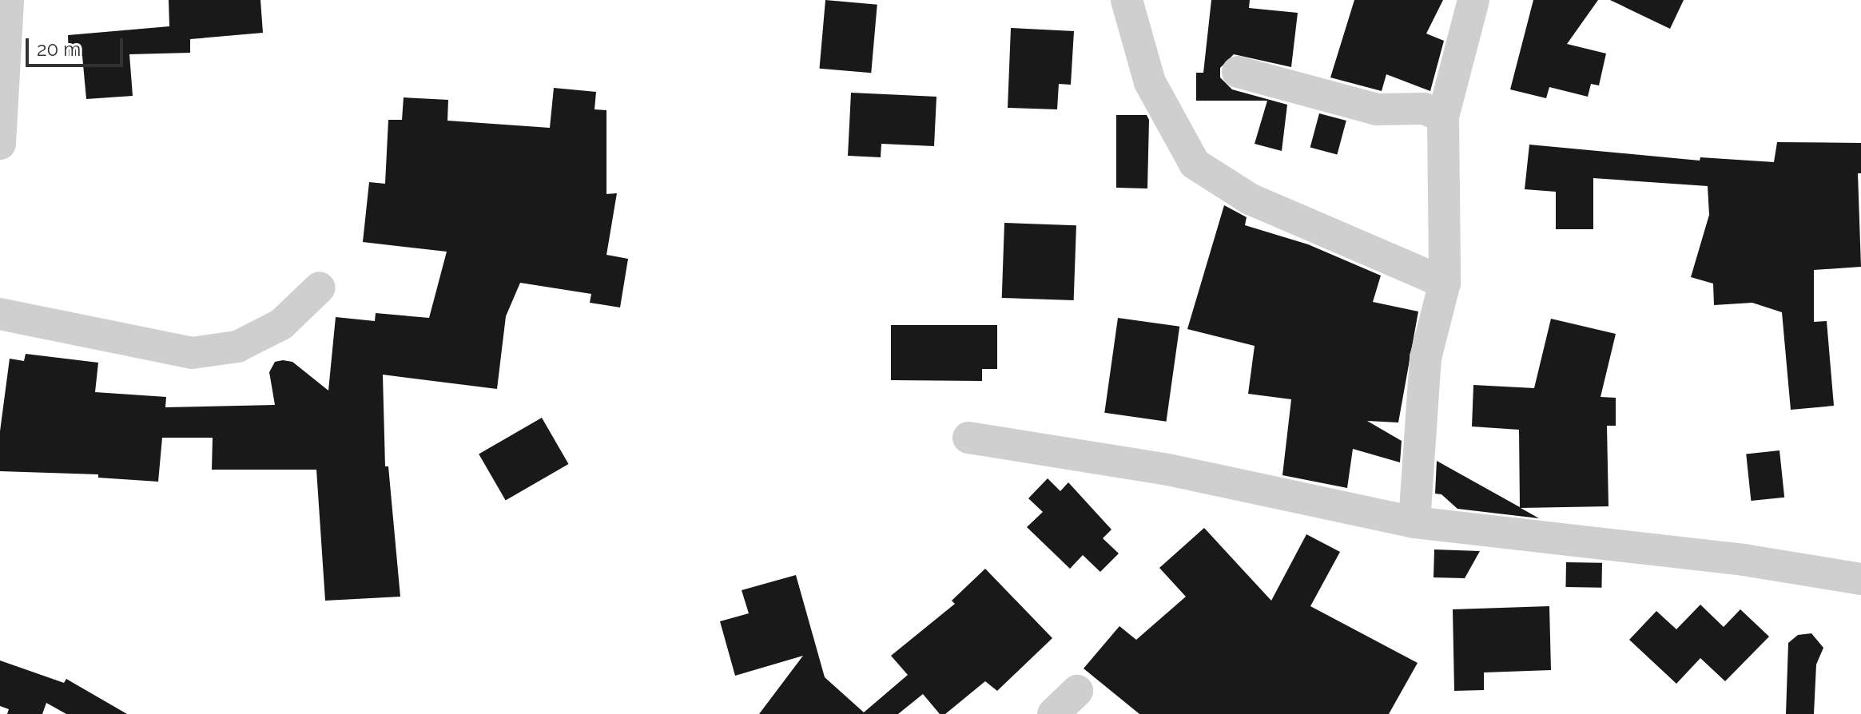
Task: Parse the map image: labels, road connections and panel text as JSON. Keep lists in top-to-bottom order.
{
  "scale_bar": "20 m"
}
